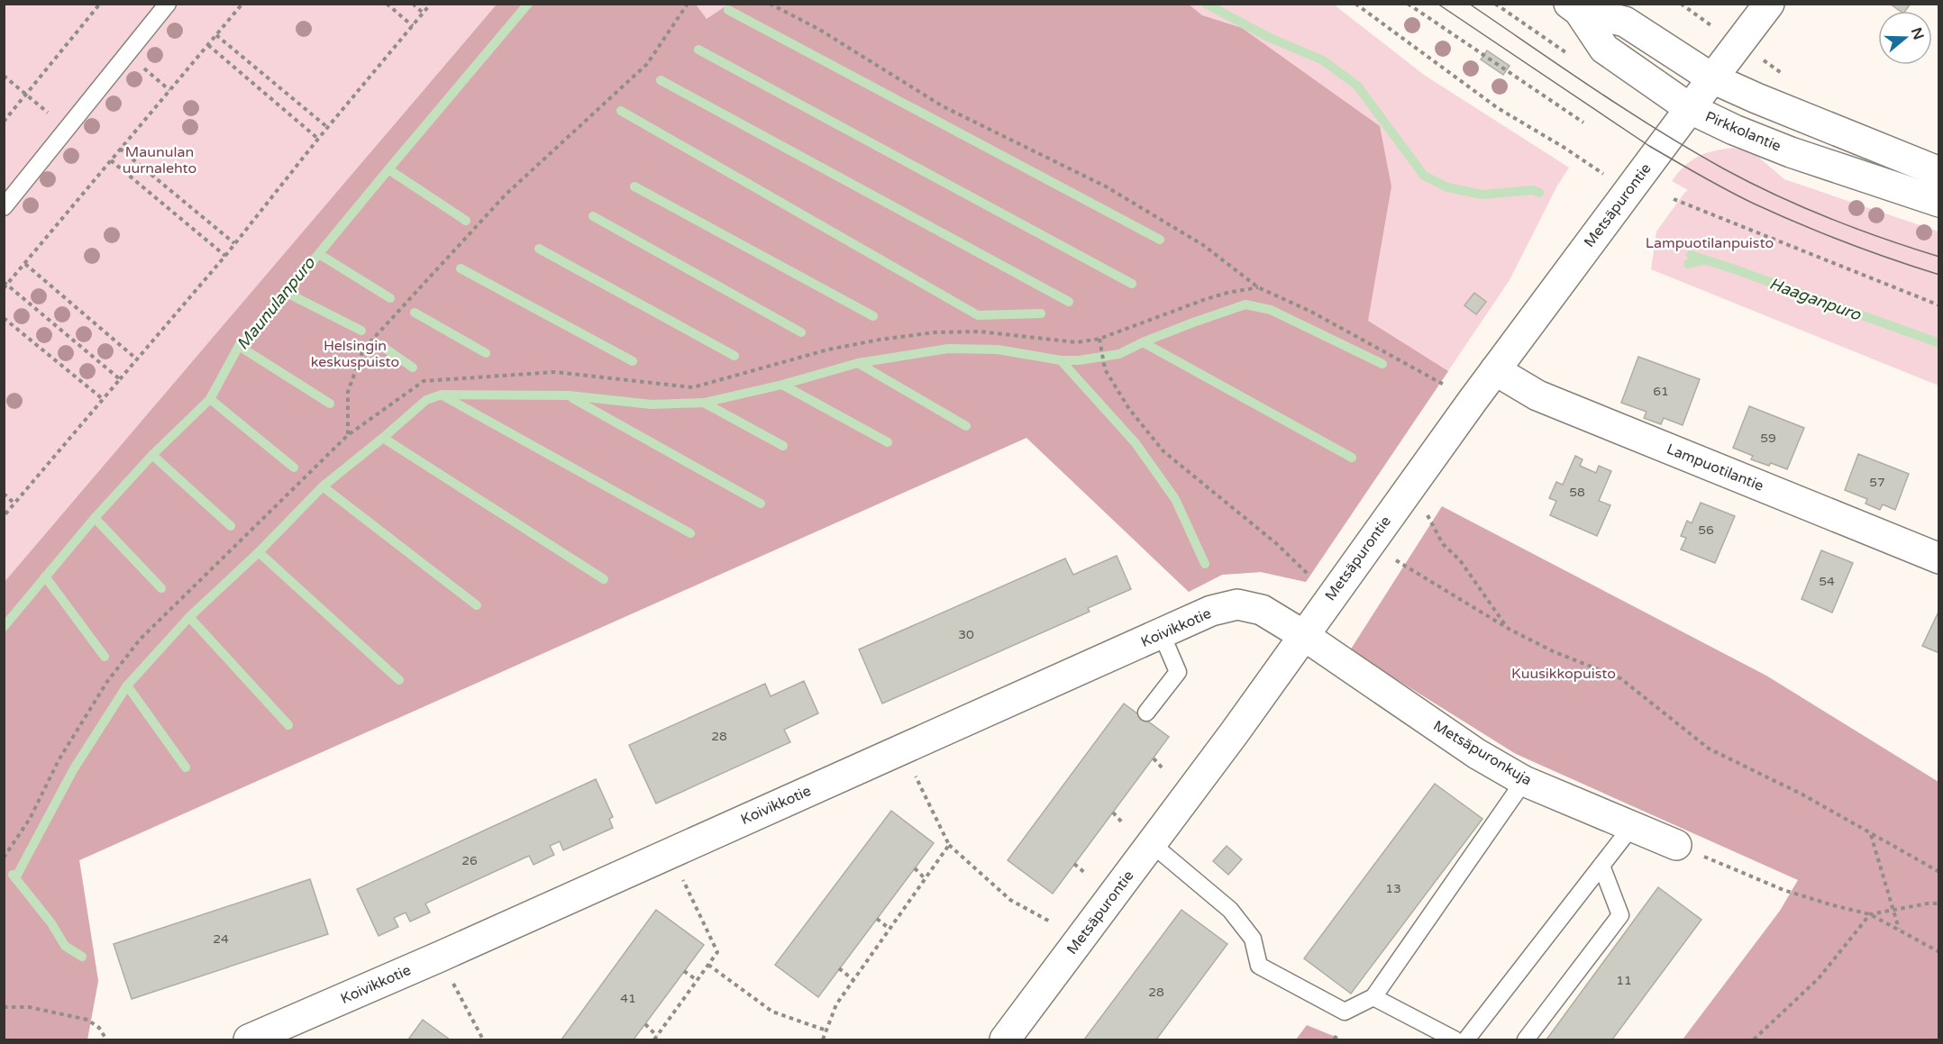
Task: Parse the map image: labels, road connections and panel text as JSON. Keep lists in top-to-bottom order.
{
  "streets": {
    "street": [
      "Pirkkolantie",
      "Metsäpurontie",
      "Lampuotilantie",
      "Koivikkotie",
      "Metsäpuronkuja"
    ]
  },
  "crossings": [
    ["Pirkkolantie", "Metsäpurontie"],
    ["Metsäpurontie", "Lampuotilantie"],
    ["Metsäpurontie", "Koivikkotie"],
    ["Metsäpurontie", "Metsäpuronkuja"],
    ["Koivikkotie", "Metsäpuronkuja"]
  ],
  "water": ["Haaganpuro", "Maunulanpuro"],
  "parks": [
    "Maunulan uurnalehto",
    "Lampuotilanpuisto",
    "Helsingin keskuspuisto",
    "Kuusikkopuisto"
  ],
  "house_numbers": [
    "61",
    "59",
    "57",
    "58",
    "56",
    "54",
    "30",
    "28",
    "26",
    "13",
    "24",
    "11",
    "28",
    "41"
  ],
  "north": "right"
}
